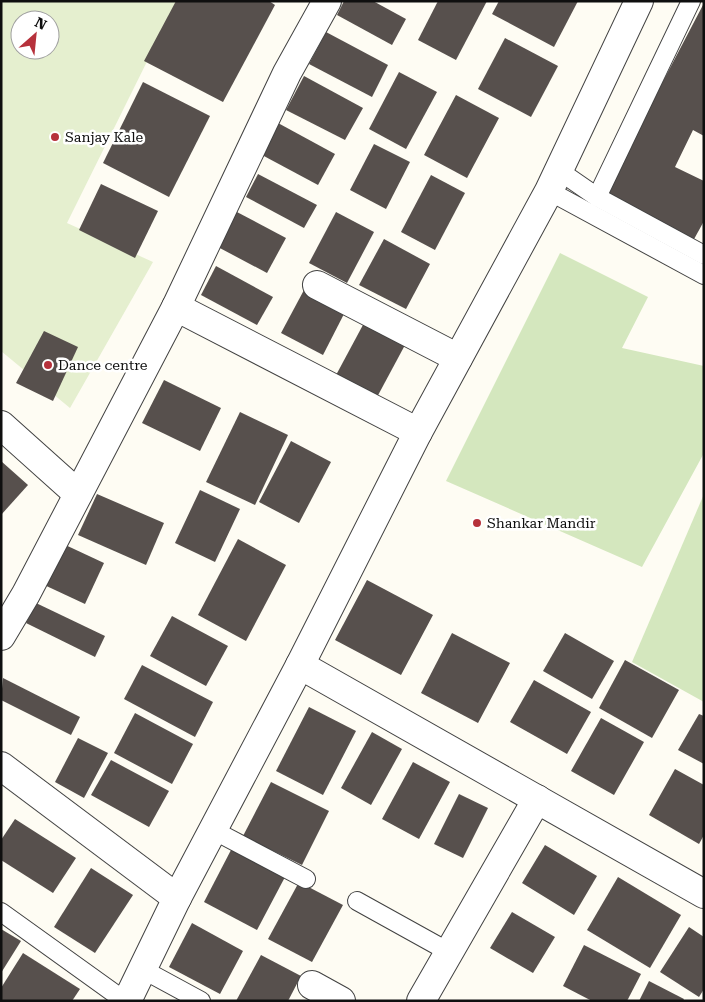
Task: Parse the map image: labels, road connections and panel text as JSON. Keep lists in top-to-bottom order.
{
  "places": ["Sanjay Kale", "Dance centre", "Shankar Mandir"],
  "north": "top right"
}
